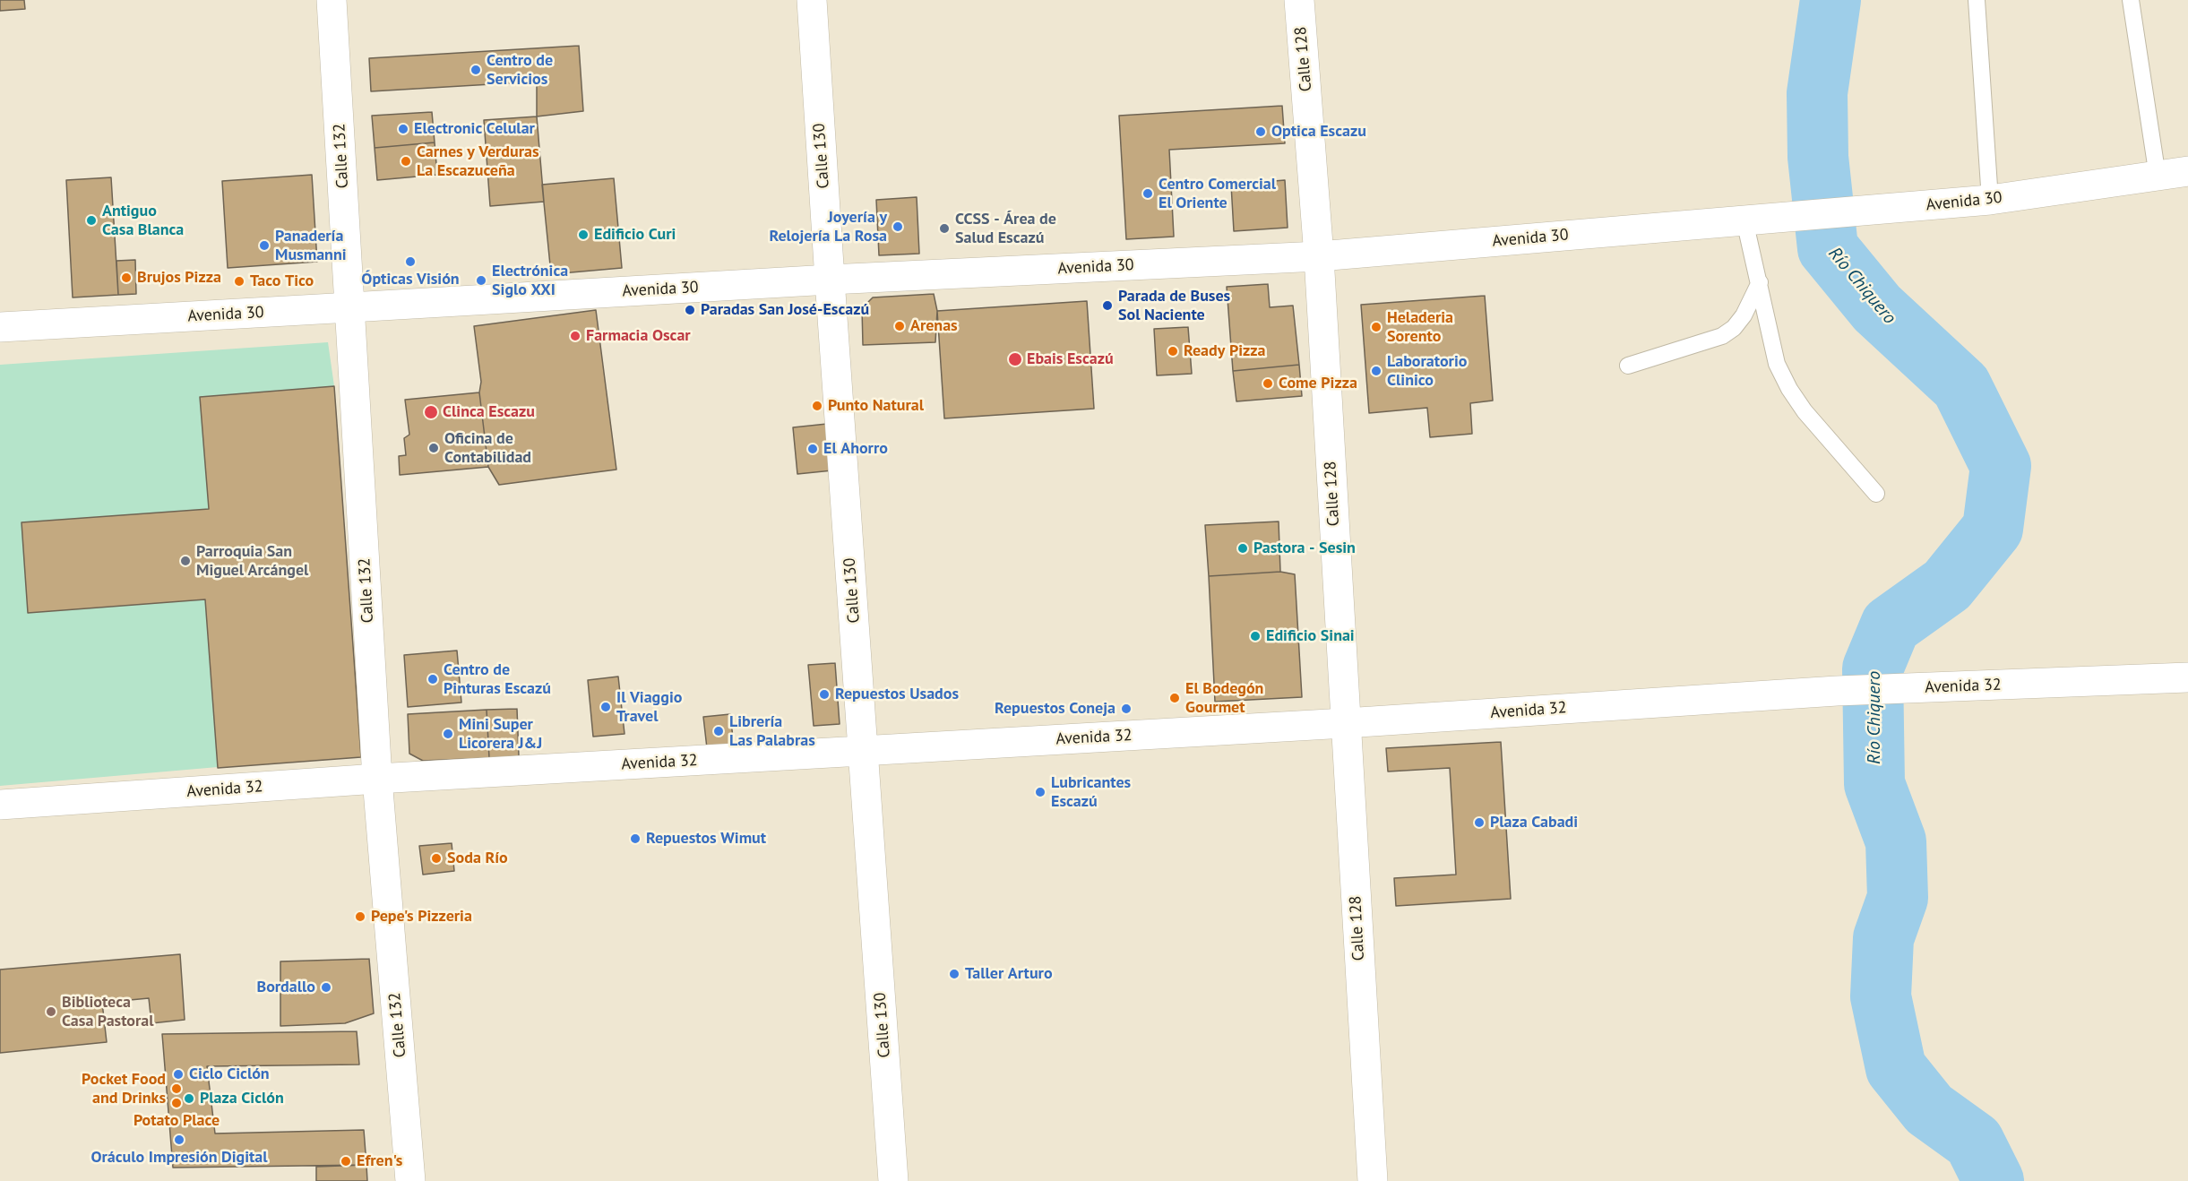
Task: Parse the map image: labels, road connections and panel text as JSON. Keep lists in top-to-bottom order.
{
  "streets": {
    "street": [
      "Calle 128",
      "Calle 132",
      "Calle 130",
      "Avenida 30",
      "Avenida 32"
    ]
  },
  "crossings": [
    ["Calle 128", "Avenida 30"],
    ["Calle 128", "Avenida 32"],
    ["Calle 132", "Avenida 30"],
    ["Calle 132", "Avenida 32"],
    ["Calle 130", "Avenida 30"],
    ["Calle 130", "Avenida 32"]
  ],
  "water": ["Río Chiquero"],
  "places": [
    "Centro de Servicios",
    "Electronic Celular",
    "Optica Escazu",
    "Carnes y Verduras La Escazuceña",
    "Centro Comercial El Oriente",
    "Antiguo Casa Blanca",
    "Joyería y Relojería La Rosa",
    "CCSS - Área de Salud Escazú",
    "Edificio Curi",
    "Panadería Musmanni",
    "Ópticas Visión",
    "Brujos Pizza",
    "Electrónica Siglo XXI",
    "Taco Tico",
    "Parada de Buses Sol Naciente",
    "Paradas San José-Escazú",
    "Arenas",
    "Heladeria Sorento",
    "Farmacia Oscar",
    "Ready Pizza",
    "Ebais Escazú",
    "Laboratorio Clinico",
    "Come Pizza",
    "Punto Natural",
    "Clinca Escazu",
    "Oficina de Contabilidad",
    "El Ahorro",
    "Pastora - Sesin",
    "Parroquia San Miguel Arcángel",
    "Edificio Sinai",
    "Centro de Pinturas Escazú",
    "Repuestos Usados",
    "El Bodegón Gourmet",
    "Il Viaggio Travel",
    "Repuestos Coneja",
    "Librería Las Palabras",
    "Mini Super Licorera J&J",
    "Lubricantes Escazú",
    "Plaza Cabadi",
    "Repuestos Wimut",
    "Soda Río",
    "Pepe's Pizzeria",
    "Taller Arturo",
    "Bordallo",
    "Biblioteca Casa Pastoral",
    "Ciclo Ciclón",
    "Pocket Food and Drinks",
    "Plaza Ciclón",
    "Potato Place",
    "Oráculo Impresión Digital",
    "Efren's"
  ]
}
